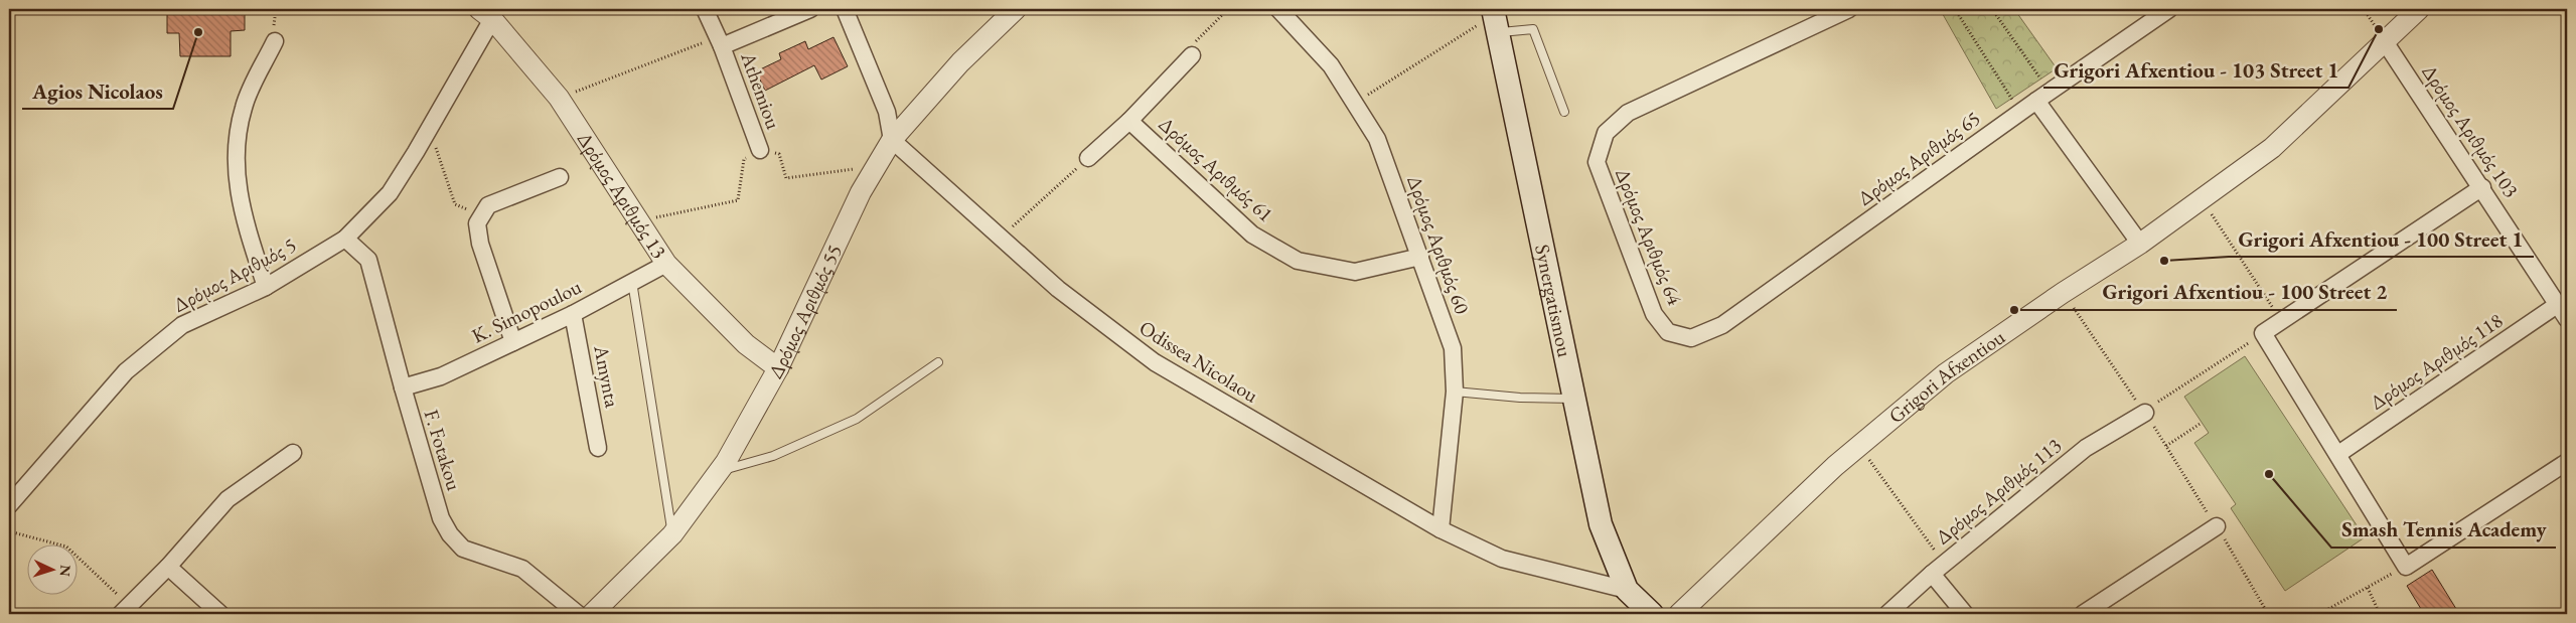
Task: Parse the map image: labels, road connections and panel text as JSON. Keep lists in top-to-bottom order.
{
  "streets": {
    "main road": ["Synergatismou"],
    "street": [
      "Athemiou",
      "Δρόμος Αριθμός 103",
      "Δρόμος Αριθμός 65",
      "Δρόμος Αριθμός 61",
      "Δρόμος Αριθμός 13",
      "Δρόμος Αριθμός 64",
      "Δρόμος Αριθμός 60",
      "Δρόμος Αριθμός 5",
      "K. Simopoulou",
      "Δρόμος Αριθμός 55",
      "Odissea Nicolaou",
      "Δρόμος Αριθμός 118",
      "Amynta",
      "Grigori Afxentiou",
      "F. Fotakou",
      "Δρόμος Αριθμός 113"
    ]
  },
  "crossings": [
    ["Δρόμος Αριθμός 103", "Δρόμος Αριθμός 118"],
    ["Δρόμος Αριθμός 103", "Grigori Afxentiou"],
    ["Δρόμος Αριθμός 65", "Δρόμος Αριθμός 64"],
    ["Δρόμος Αριθμός 61", "Δρόμος Αριθμός 60"],
    ["Δρόμος Αριθμός 13", "Δρόμος Αριθμός 5"],
    ["Δρόμος Αριθμός 13", "K. Simopoulou"],
    ["Δρόμος Αριθμός 13", "Δρόμος Αριθμός 55"],
    ["Δρόμος Αριθμός 60", "Odissea Nicolaou"],
    ["Δρόμος Αριθμός 5", "F. Fotakou"],
    ["Synergatismou", "Odissea Nicolaou"],
    ["K. Simopoulou", "Amynta"],
    ["K. Simopoulou", "F. Fotakou"],
    ["Δρόμος Αριθμός 55", "Odissea Nicolaou"]
  ],
  "places": [
    "Grigori Afxentiou - 103 Street 1",
    "Agios Nicolaos",
    "Grigori Afxentiou - 100 Street 1",
    "Grigori Afxentiou - 100 Street 2",
    "Smash Tennis Academy"
  ],
  "north": "right"
}
